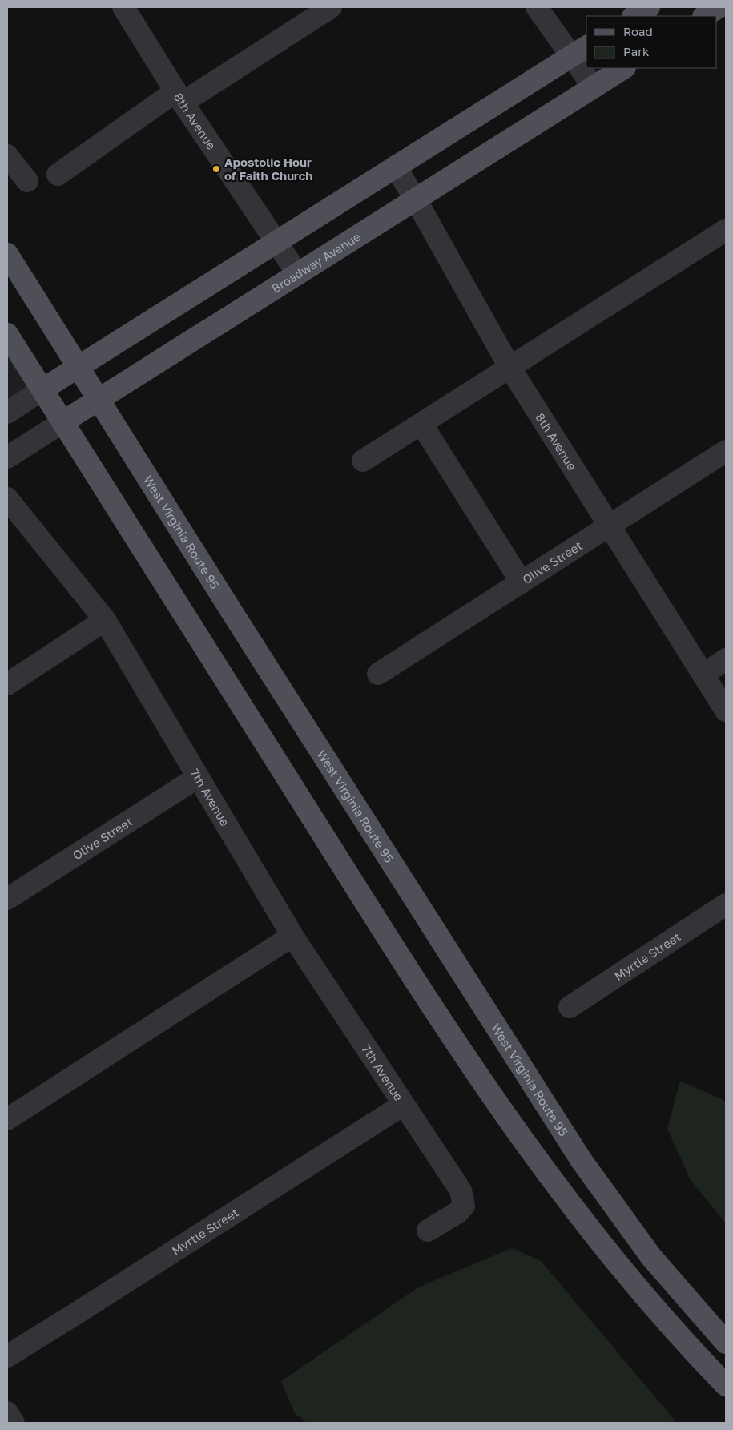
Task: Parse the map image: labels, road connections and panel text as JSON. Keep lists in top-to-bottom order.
{
  "streets": {
    "main road": ["Broadway Avenue", "West Virginia Route 95"],
    "street": [
      "8th Avenue",
      "Olive Street",
      "7th Avenue",
      "Myrtle Street"
    ]
  },
  "crossings": [
    ["8th Avenue", "Broadway Avenue"],
    ["8th Avenue", "Olive Street"],
    ["Broadway Avenue", "West Virginia Route 95"],
    ["Olive Street", "7th Avenue"],
    ["7th Avenue", "Myrtle Street"]
  ],
  "places": ["Apostolic Hour of Faith Church"],
  "legend": ["Road", "Park"]
}
